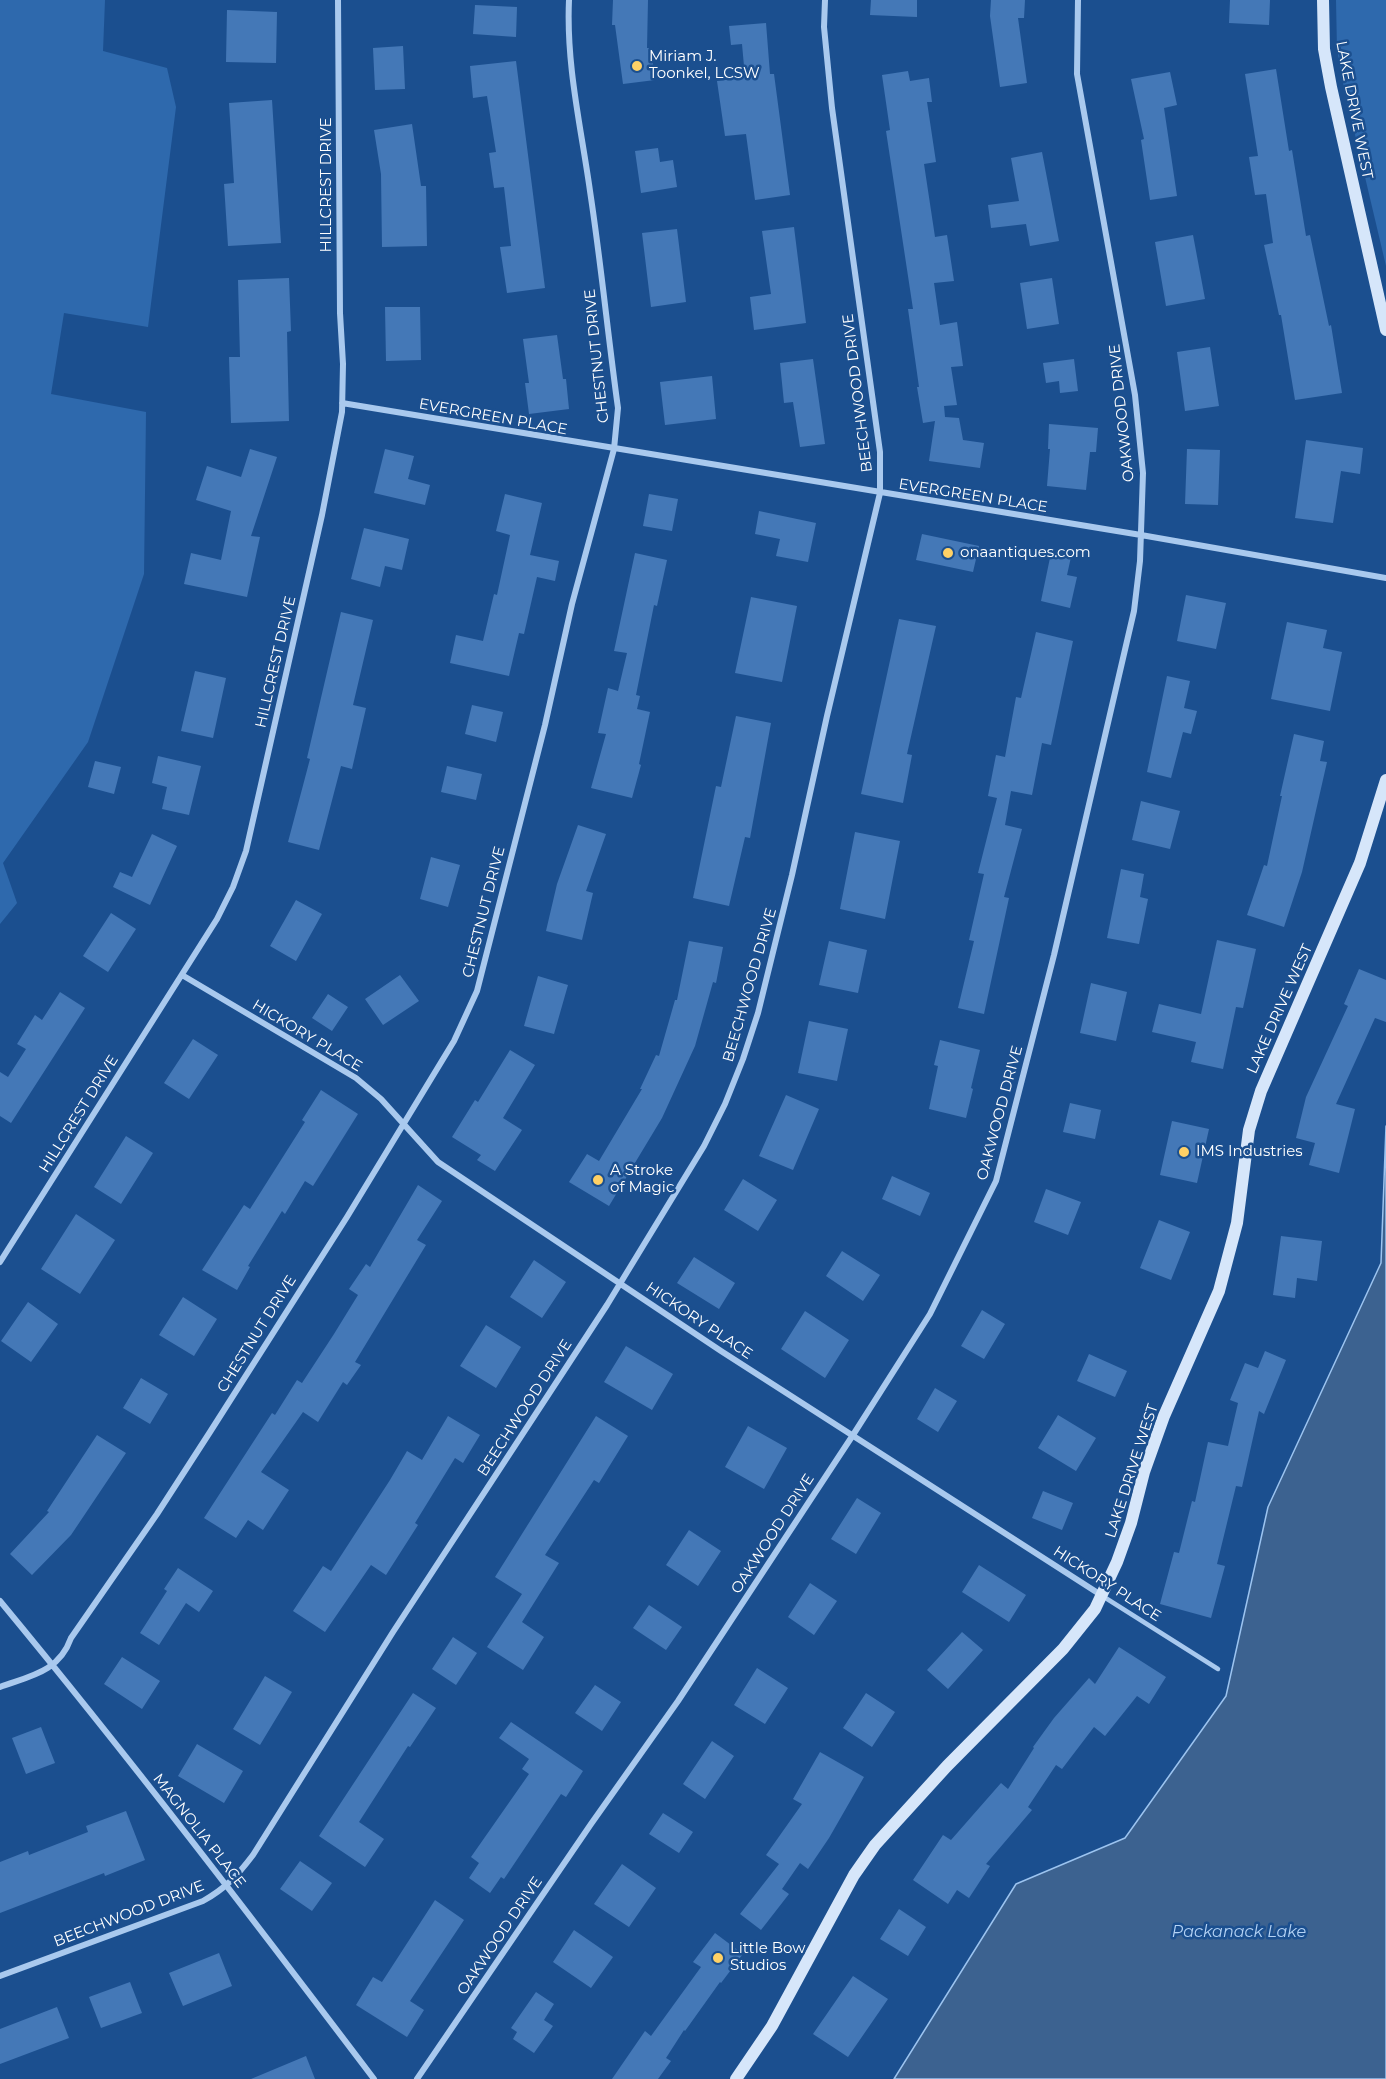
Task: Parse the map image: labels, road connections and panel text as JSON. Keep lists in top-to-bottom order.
{
  "streets": {
    "street": [
      "LAKE DRIVE WEST",
      "HILLCREST DRIVE",
      "CHESTNUT DRIVE",
      "BEECHWOOD DRIVE",
      "OAKWOOD DRIVE",
      "EVERGREEN PLACE",
      "HICKORY PLACE",
      "MAGNOLIA PLACE"
    ]
  },
  "crossings": [
    ["LAKE DRIVE WEST", "HICKORY PLACE"],
    ["HILLCREST DRIVE", "EVERGREEN PLACE"],
    ["HILLCREST DRIVE", "HICKORY PLACE"],
    ["CHESTNUT DRIVE", "EVERGREEN PLACE"],
    ["CHESTNUT DRIVE", "HICKORY PLACE"],
    ["CHESTNUT DRIVE", "MAGNOLIA PLACE"],
    ["BEECHWOOD DRIVE", "EVERGREEN PLACE"],
    ["BEECHWOOD DRIVE", "HICKORY PLACE"],
    ["BEECHWOOD DRIVE", "MAGNOLIA PLACE"],
    ["OAKWOOD DRIVE", "EVERGREEN PLACE"],
    ["OAKWOOD DRIVE", "HICKORY PLACE"]
  ],
  "water": ["Packanack Lake"],
  "places": [
    "Miriam J. Toonkel, LCSW",
    "onaantiques.com",
    "IMS Industries",
    "A Stroke of Magic",
    "Little Bow Studios"
  ]
}
